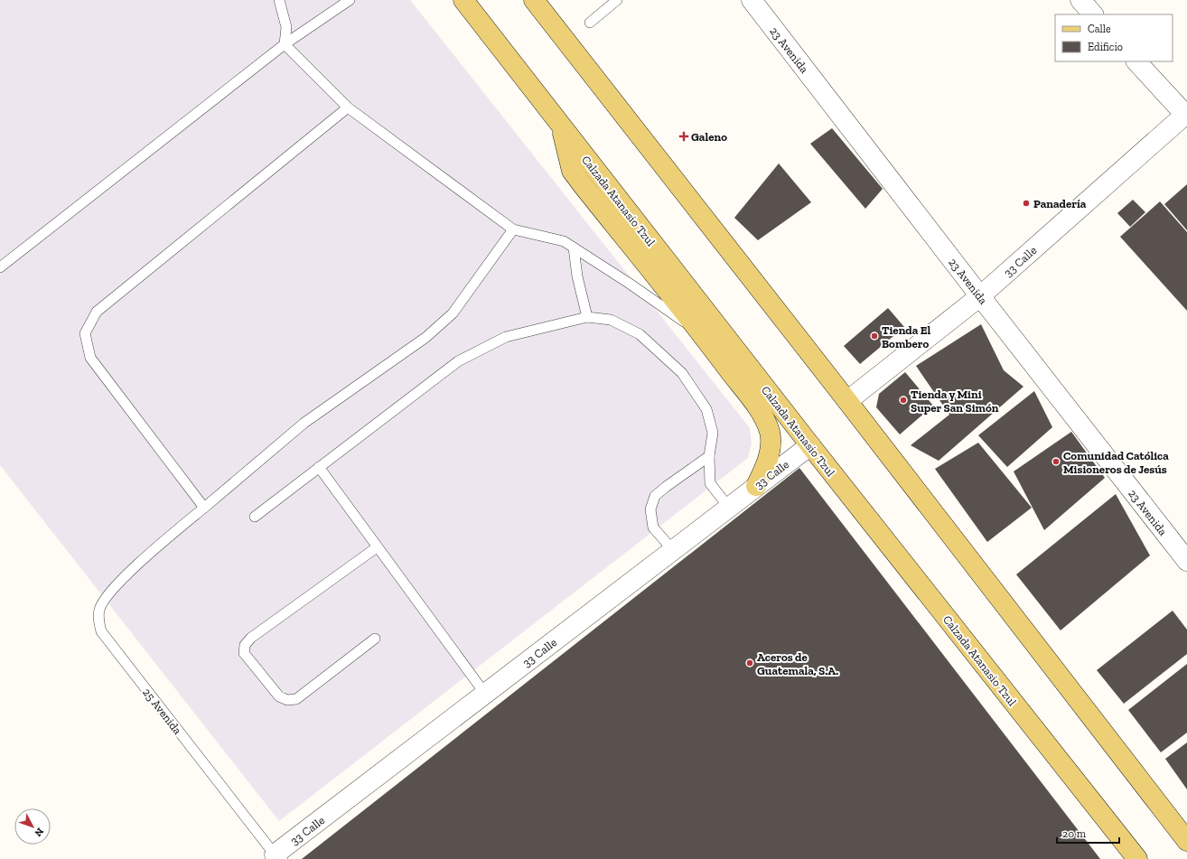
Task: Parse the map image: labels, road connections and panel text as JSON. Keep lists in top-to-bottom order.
{
  "streets": {
    "main road": ["Calzada Atanasio Tzul"],
    "street": ["23 Avenida", "33 Calle"],
    "lane": ["25 Avenida"]
  },
  "crossings": [
    ["23 Avenida", "33 Calle"],
    ["Calzada Atanasio Tzul", "33 Calle"],
    ["33 Calle", "25 Avenida"]
  ],
  "places": {
    "health": ["Galeno"],
    "other": [
      "Panadería",
      "Tienda El Bombero",
      "Tienda y Mini Super San Simón",
      "Comunidad Católica Misioneros de Jesús",
      "Aceros de Guatemala, S.A."
    ]
  },
  "legend": ["Calle", "Edificio"],
  "scale_bar": "20 m",
  "north": "bottom right"
}
